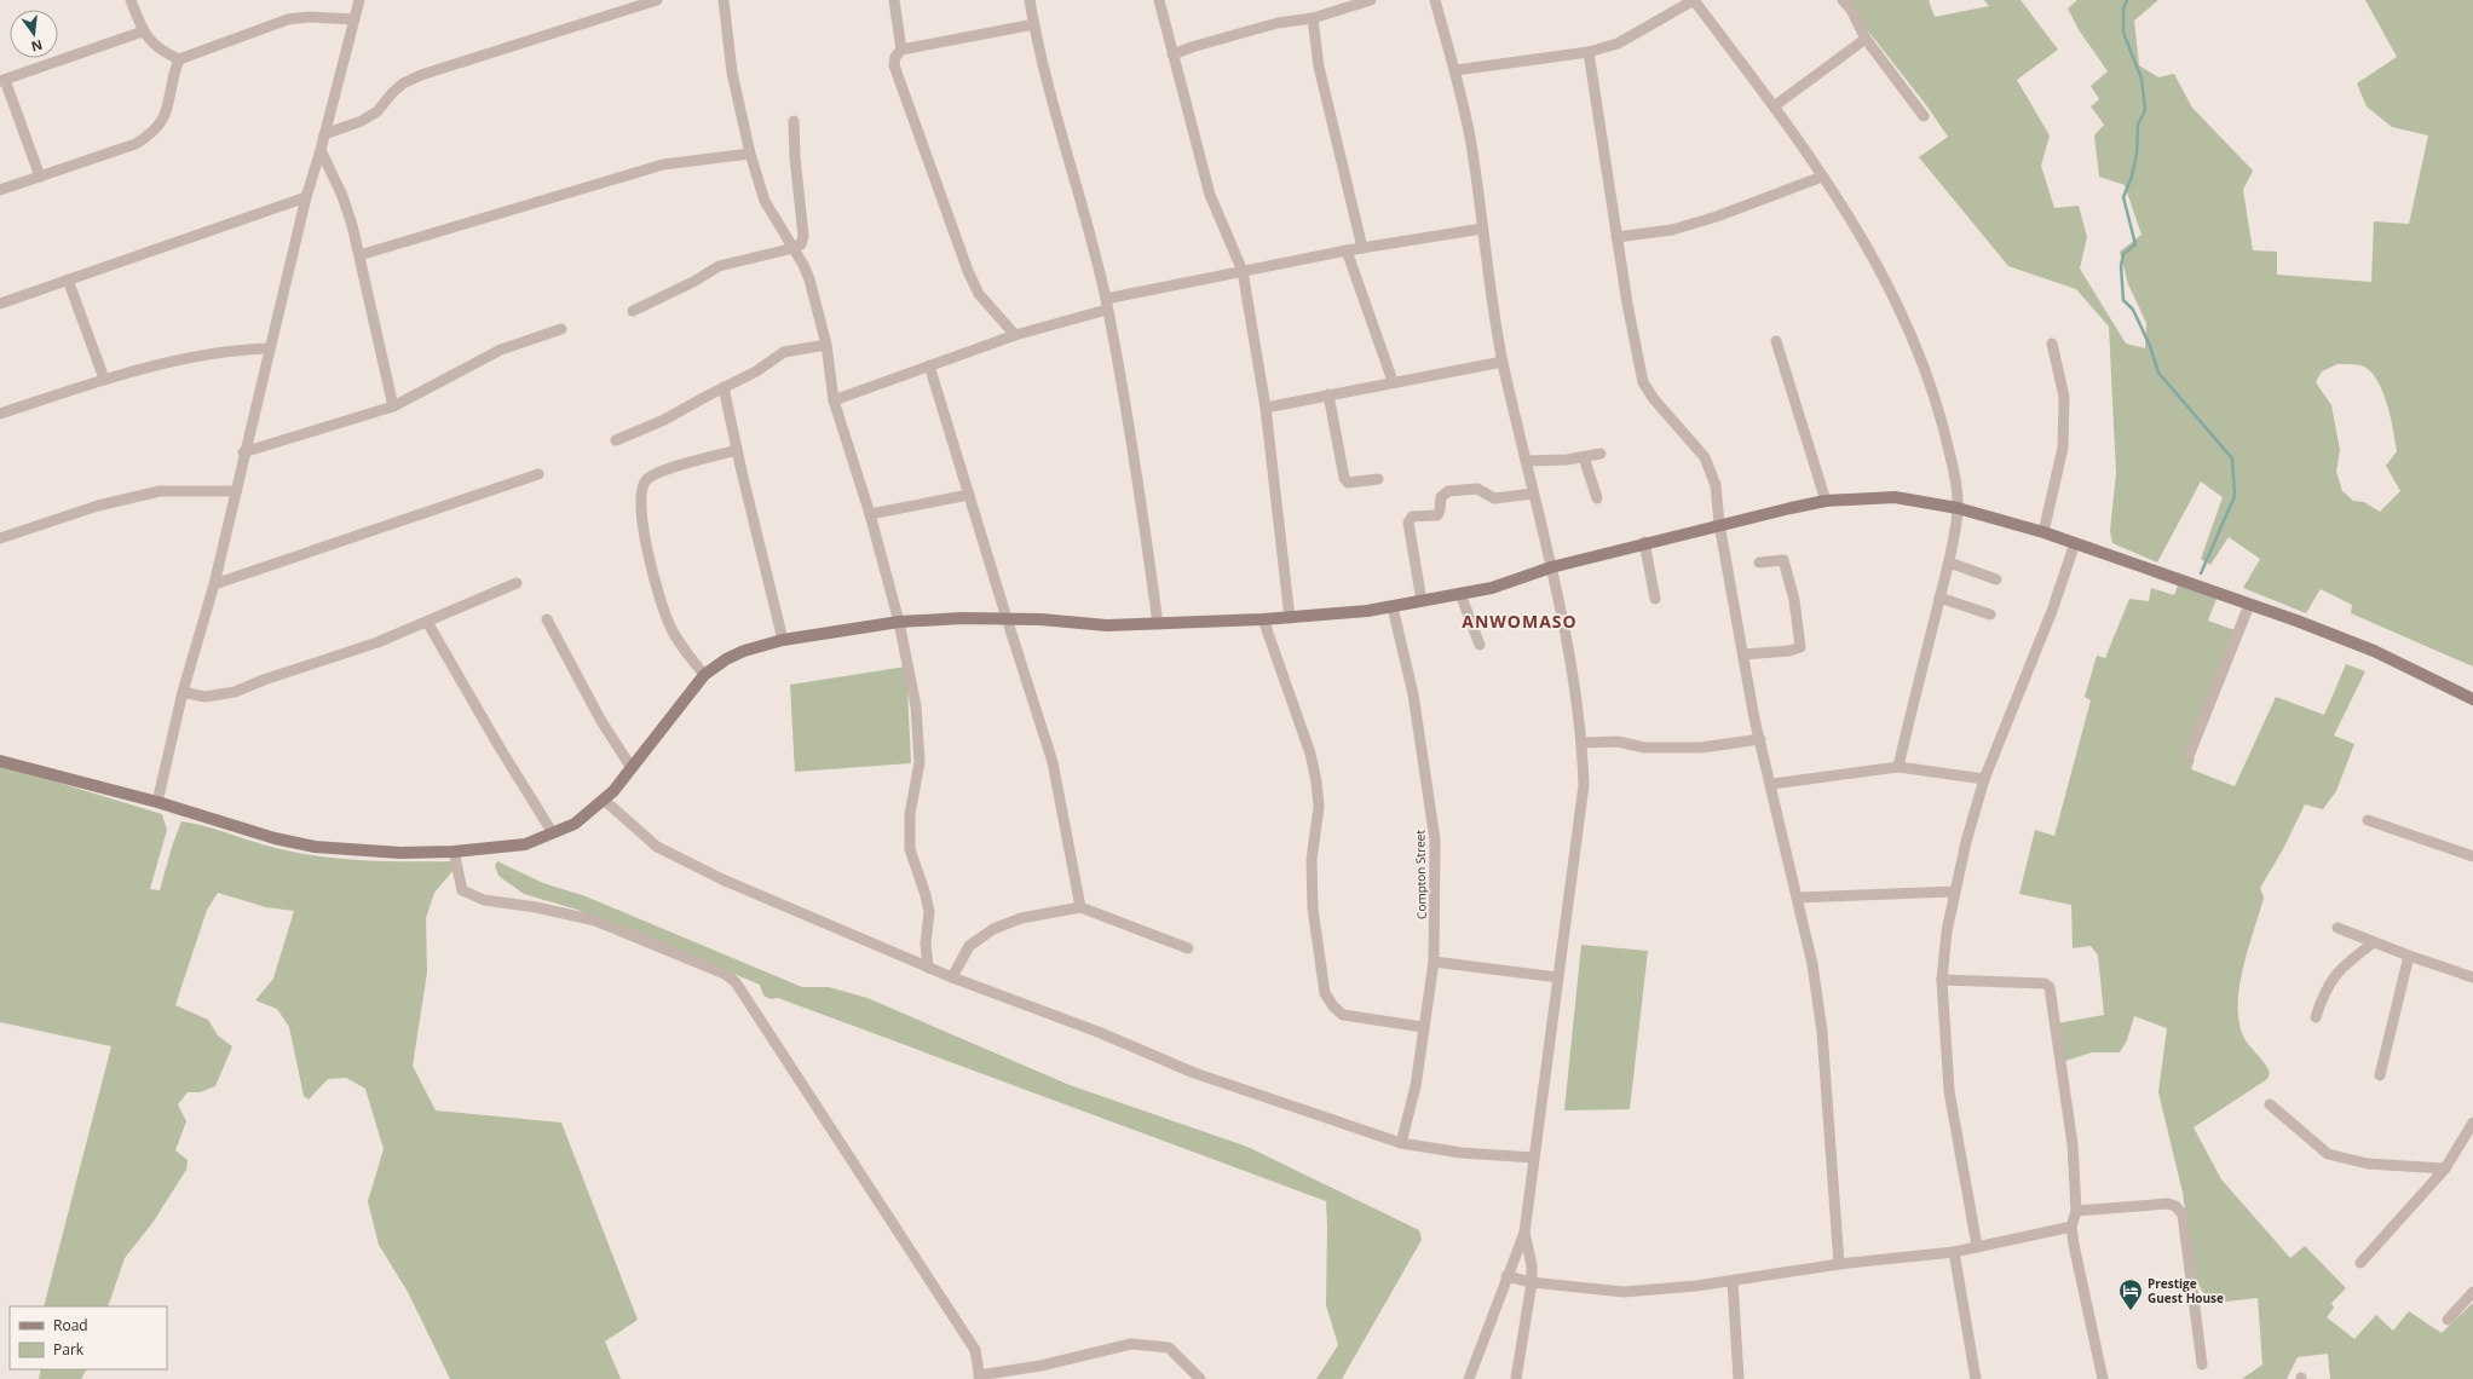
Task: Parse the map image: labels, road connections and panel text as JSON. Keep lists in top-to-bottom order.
{
  "streets": {
    "street": ["Compton Street"]
  },
  "districts": ["ANWOMASO"],
  "places": {
    "hotel": ["Prestige Guest House"]
  },
  "legend": ["Road", "Park"],
  "north": "bottom"
}
